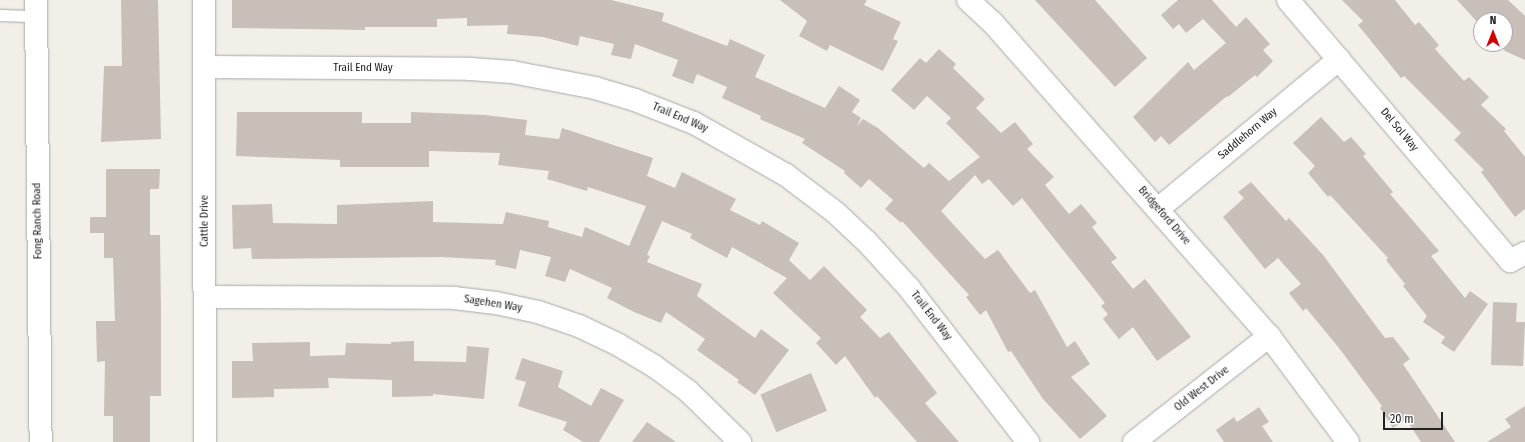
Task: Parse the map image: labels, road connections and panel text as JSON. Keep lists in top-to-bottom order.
{
  "streets": {
    "street": [
      "Trail End Way",
      "Del Sol Way",
      "Saddlehorn Way",
      "Bridgeford Drive",
      "Fong Ranch Road",
      "Cattle Drive",
      "Sagehen Way",
      "Old West Drive"
    ]
  },
  "crossings": [
    ["Trail End Way", "Cattle Drive"],
    ["Del Sol Way", "Saddlehorn Way"],
    ["Saddlehorn Way", "Bridgeford Drive"],
    ["Bridgeford Drive", "Old West Drive"],
    ["Cattle Drive", "Sagehen Way"]
  ],
  "scale_bar": "20 m",
  "north": "top"
}
